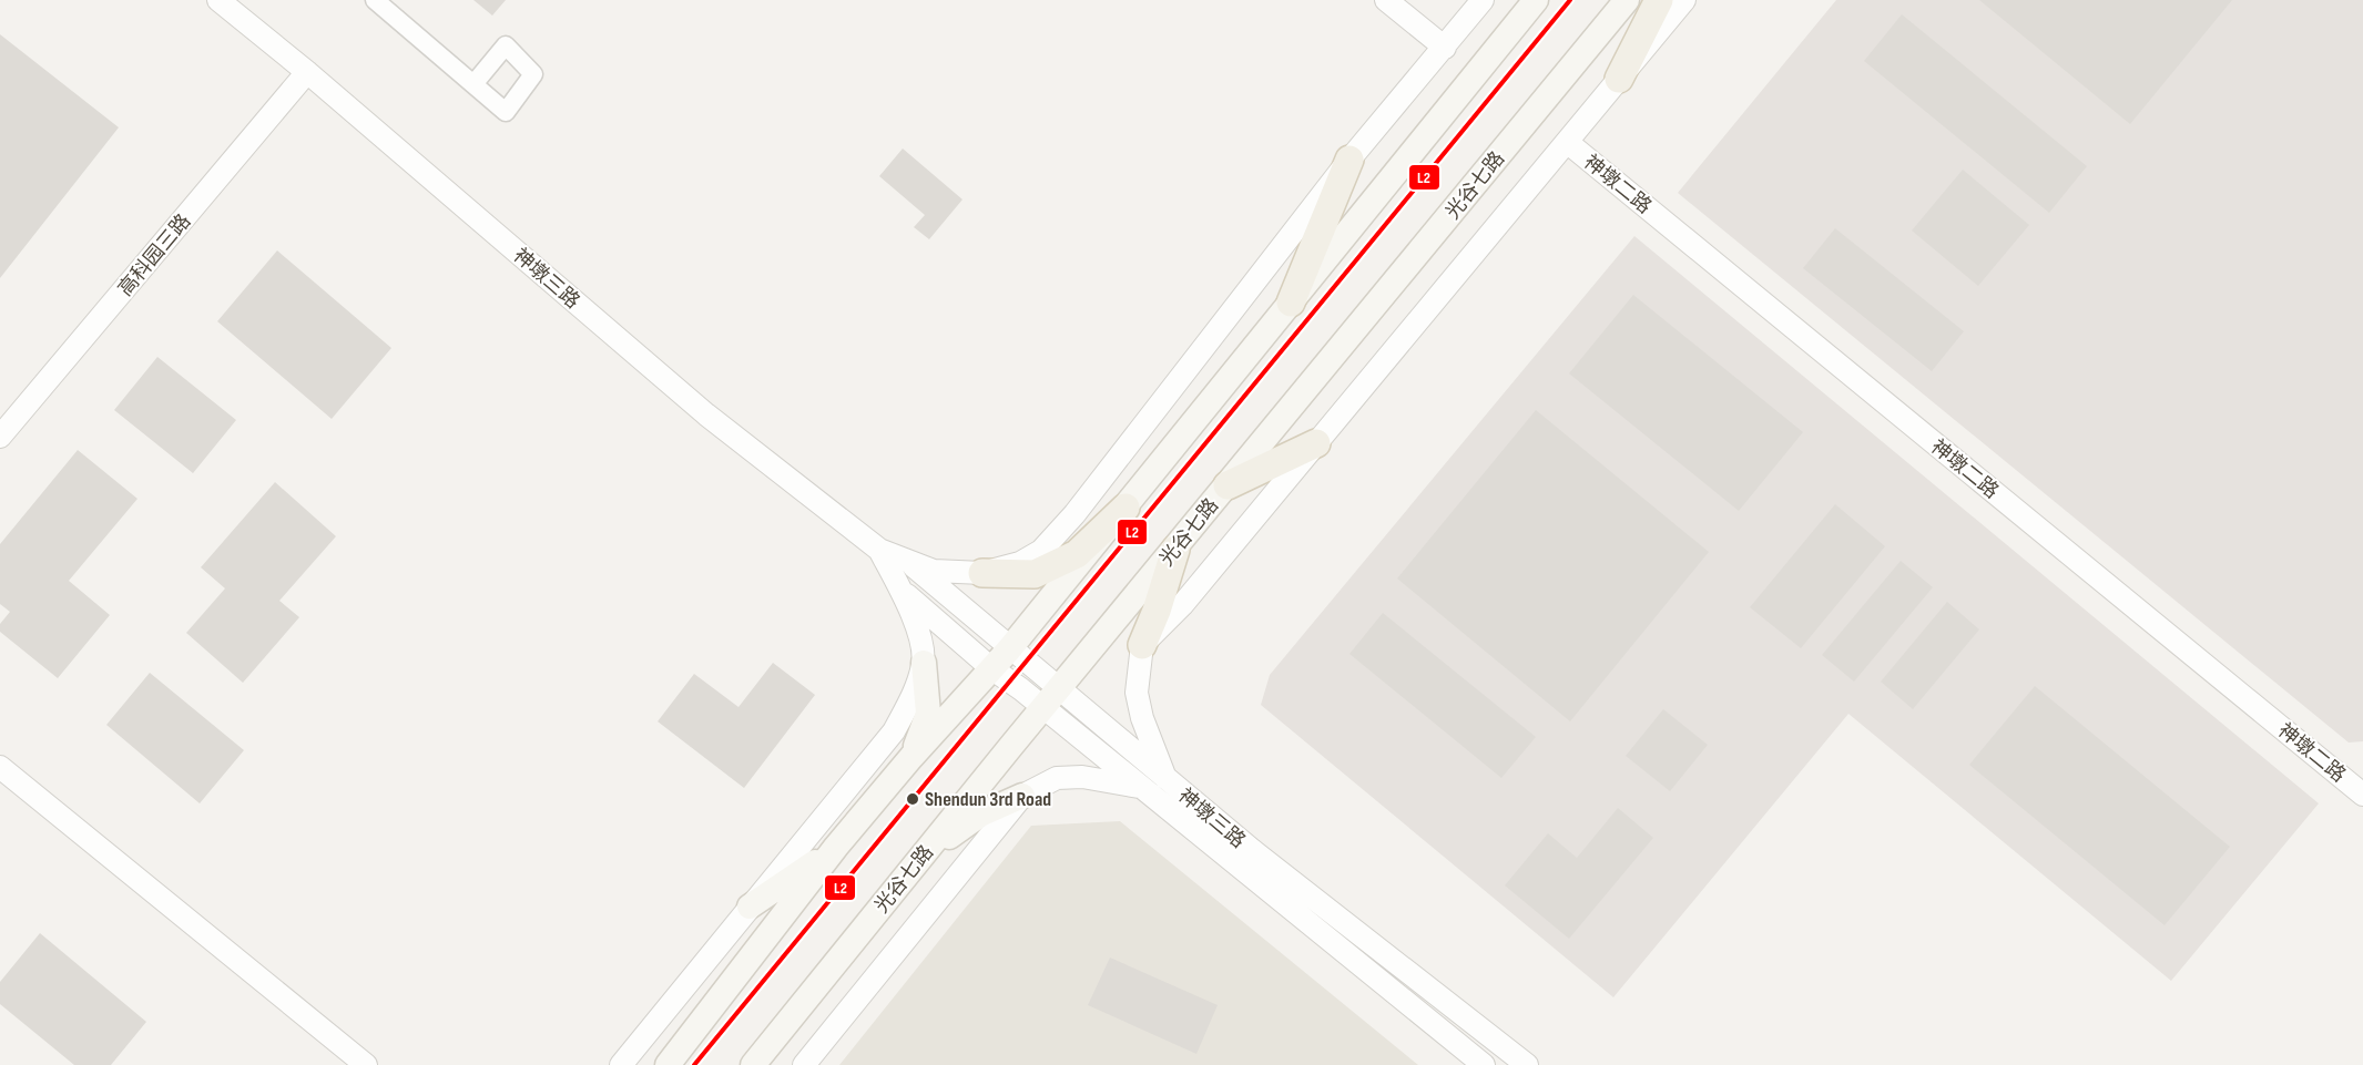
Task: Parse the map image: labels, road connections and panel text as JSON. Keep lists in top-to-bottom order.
{
  "streets": {
    "main road": ["光谷七路"],
    "street": ["神墩二路", "高科园三路", "神墩三路"]
  },
  "crossings": [
    ["光谷七路", "神墩三路"],
    ["高科园三路", "神墩三路"]
  ],
  "places": ["Shendun 3rd Road"],
  "lines": ["transit line L2"]
}
